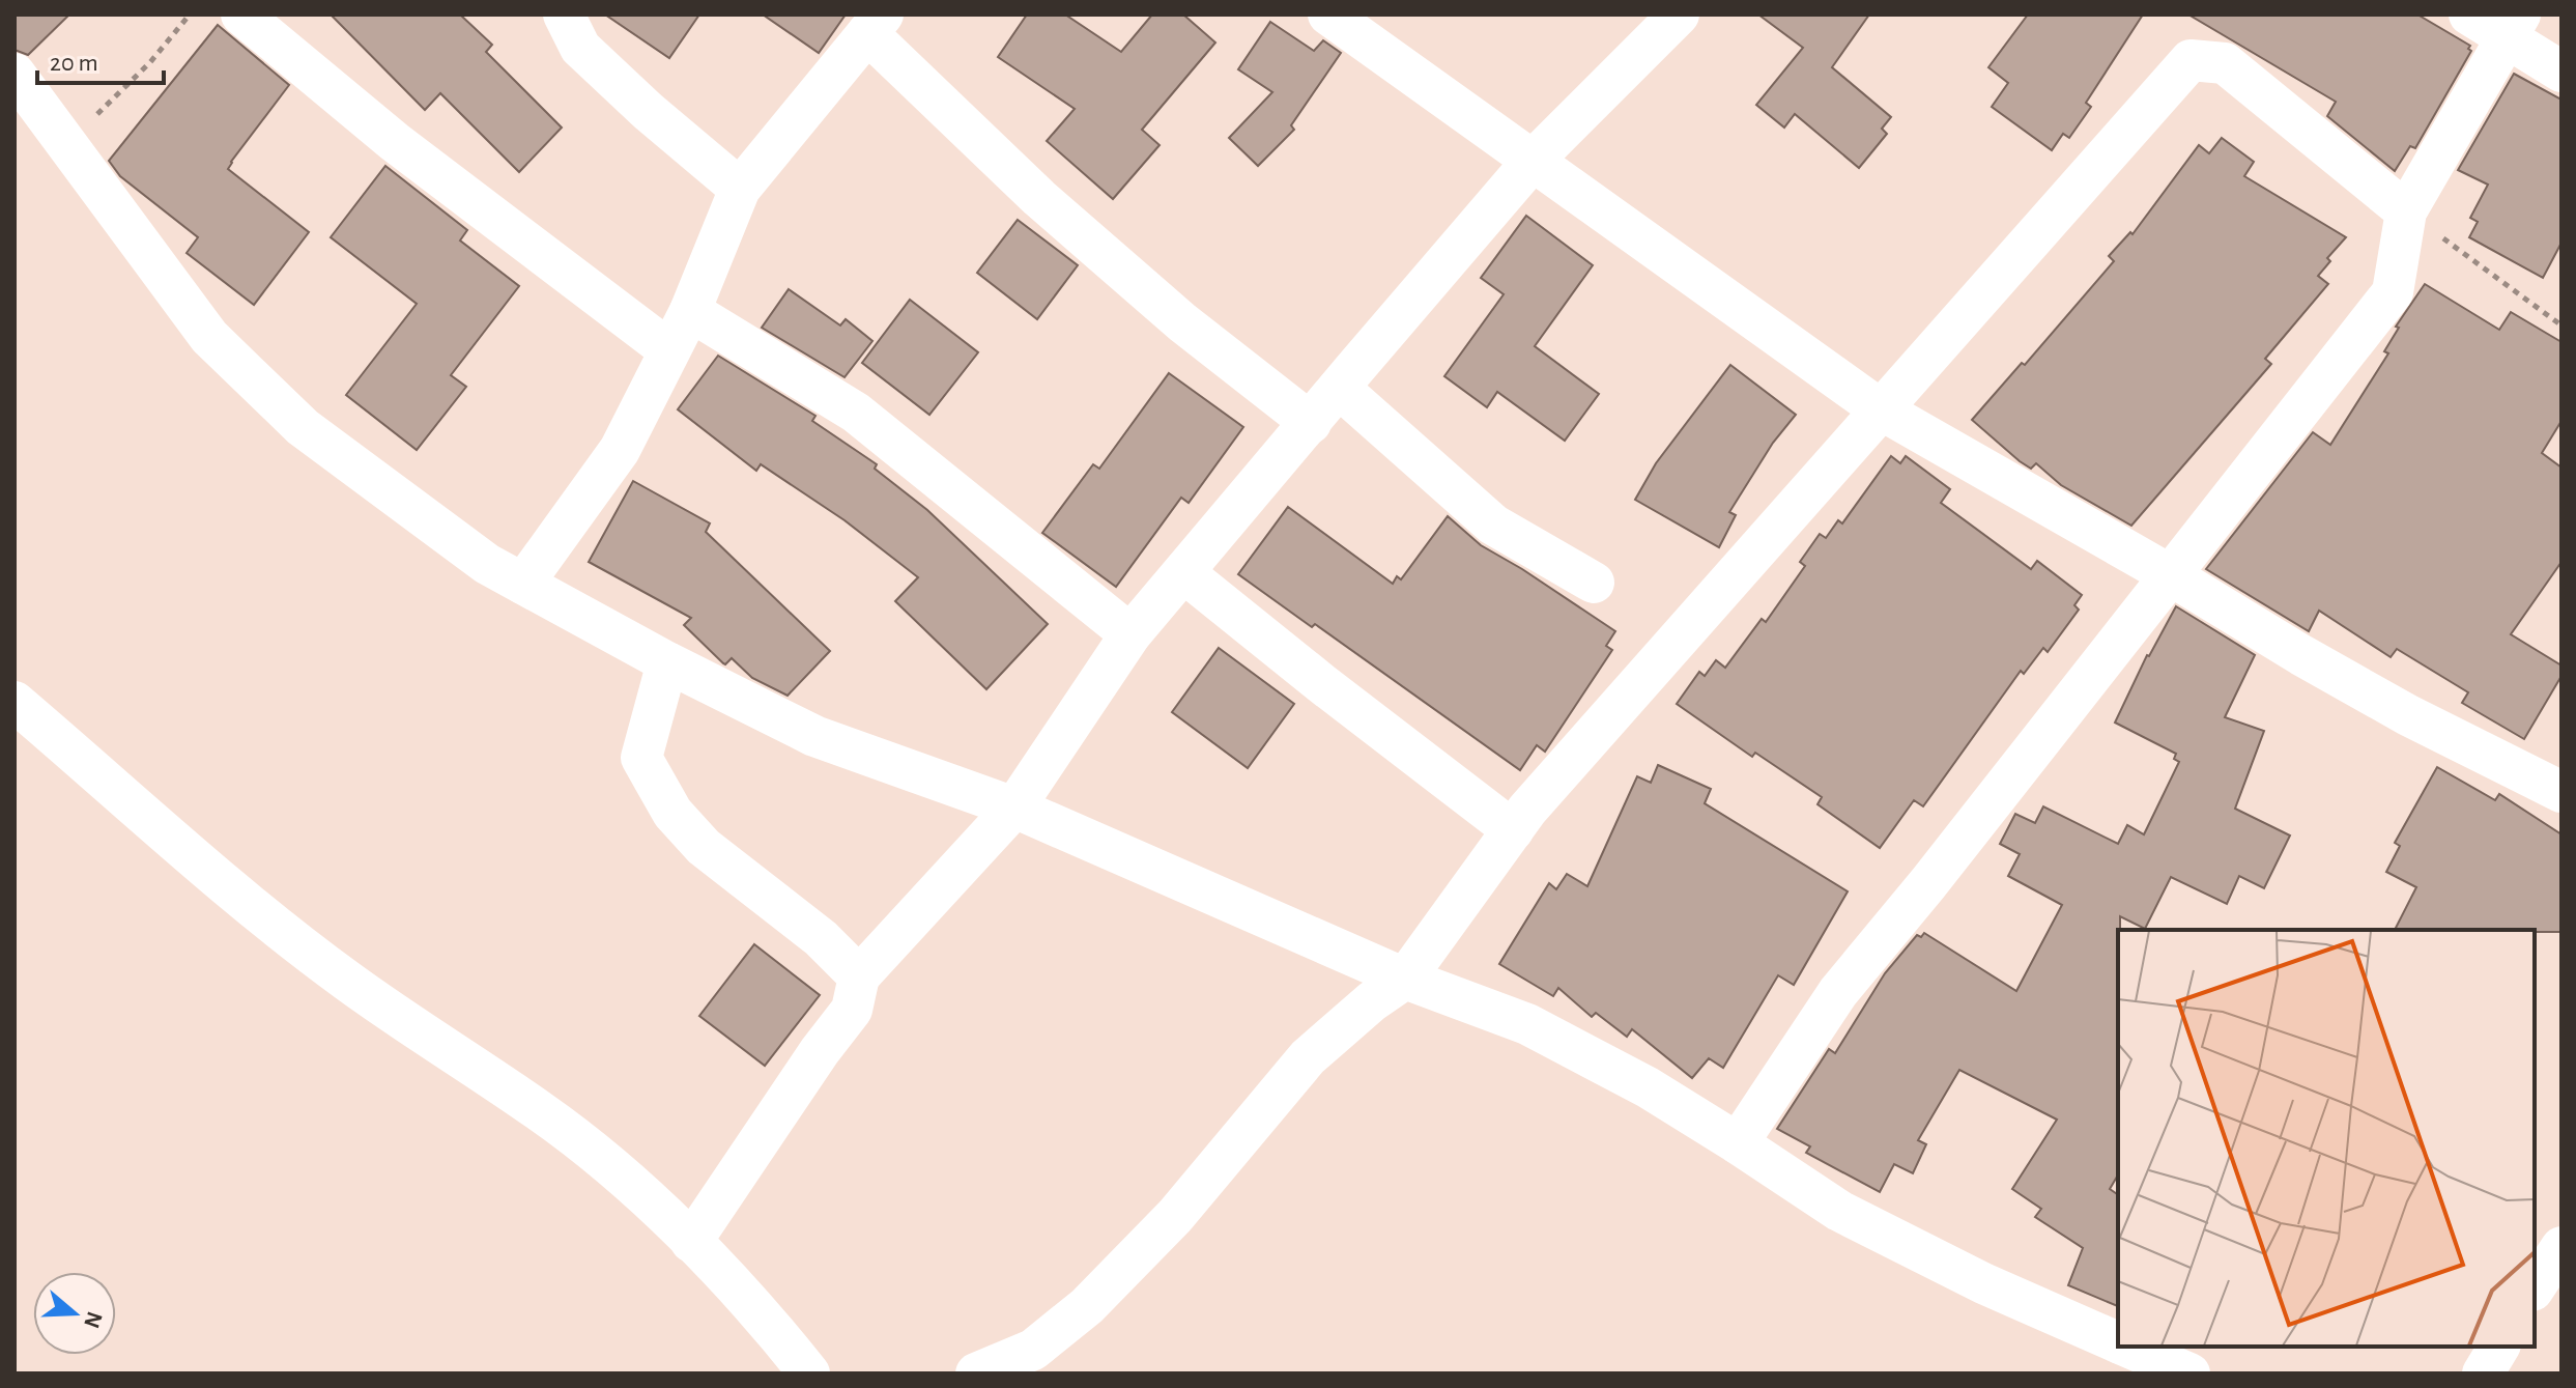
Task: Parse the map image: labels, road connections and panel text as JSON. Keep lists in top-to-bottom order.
{
  "scale_bar": "20 m",
  "north": "right"
}
